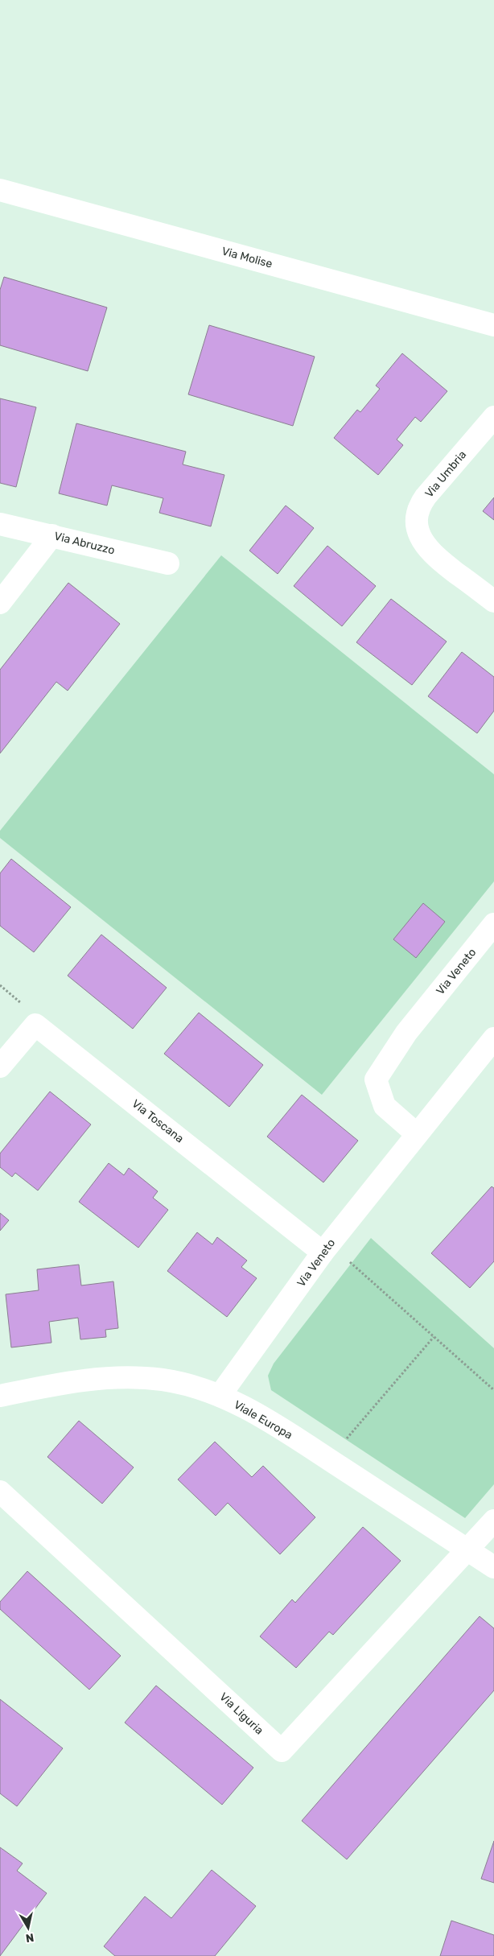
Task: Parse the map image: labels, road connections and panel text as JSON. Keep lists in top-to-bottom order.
{
  "streets": {
    "street": [
      "Via Molise",
      "Via Umbria",
      "Via Abruzzo",
      "Via Veneto",
      "Via Toscana",
      "Viale Europa",
      "Via Liguria"
    ]
  },
  "crossings": [
    ["Via Veneto", "Via Toscana"],
    ["Via Veneto", "Viale Europa"],
    ["Viale Europa", "Via Liguria"]
  ],
  "north": "bottom"
}
